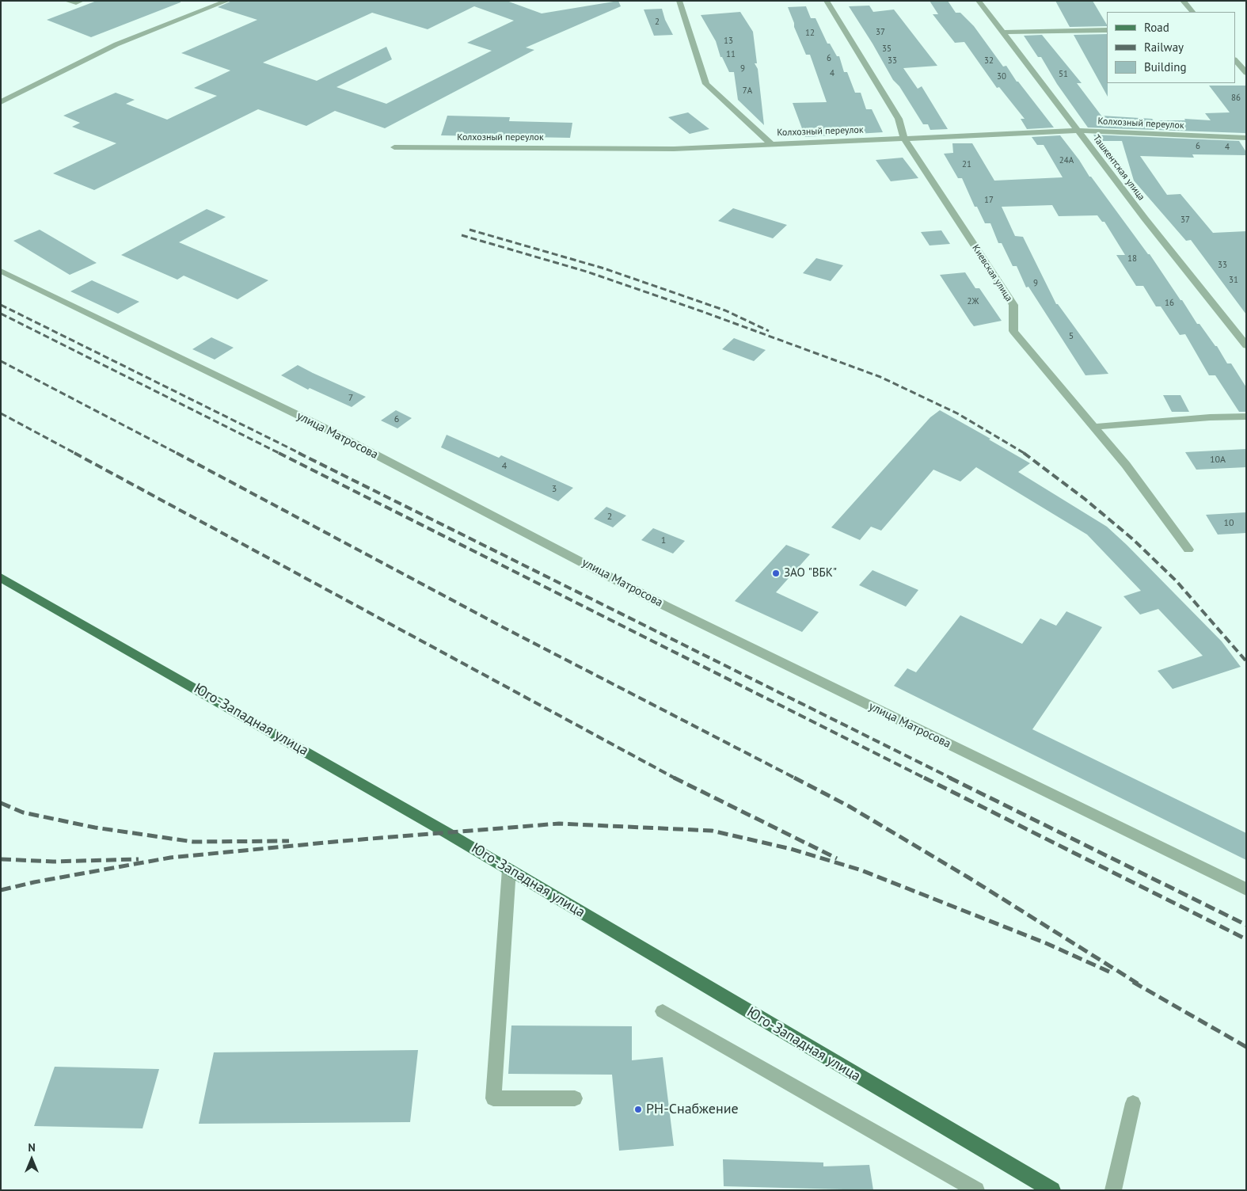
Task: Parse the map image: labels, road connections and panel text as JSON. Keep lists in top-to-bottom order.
{
  "streets": {
    "main road": ["Юго-Западная улица"],
    "street": [
      "Колхозный переулок",
      "Ташкентская улица",
      "Киевская улица",
      "улица Матросова"
    ]
  },
  "crossings": [
    ["Колхозный переулок", "Ташкентская улица"],
    ["Колхозный переулок", "Киевская улица"]
  ],
  "places": ["ЗАО \"ВБК\"", "РН-Снабжение"],
  "house_numbers": [
    "2",
    "37",
    "12",
    "13",
    "35",
    "11",
    "6",
    "33",
    "32",
    "9",
    "4",
    "51",
    "30",
    "7А",
    "86",
    "6",
    "4",
    "24А",
    "21",
    "17",
    "37",
    "18",
    "33",
    "31",
    "9",
    "2Ж",
    "16",
    "5",
    "7",
    "6",
    "10А",
    "4",
    "3",
    "2",
    "10",
    "1"
  ],
  "legend": ["Road", "Railway", "Building"],
  "north": "top"
}
